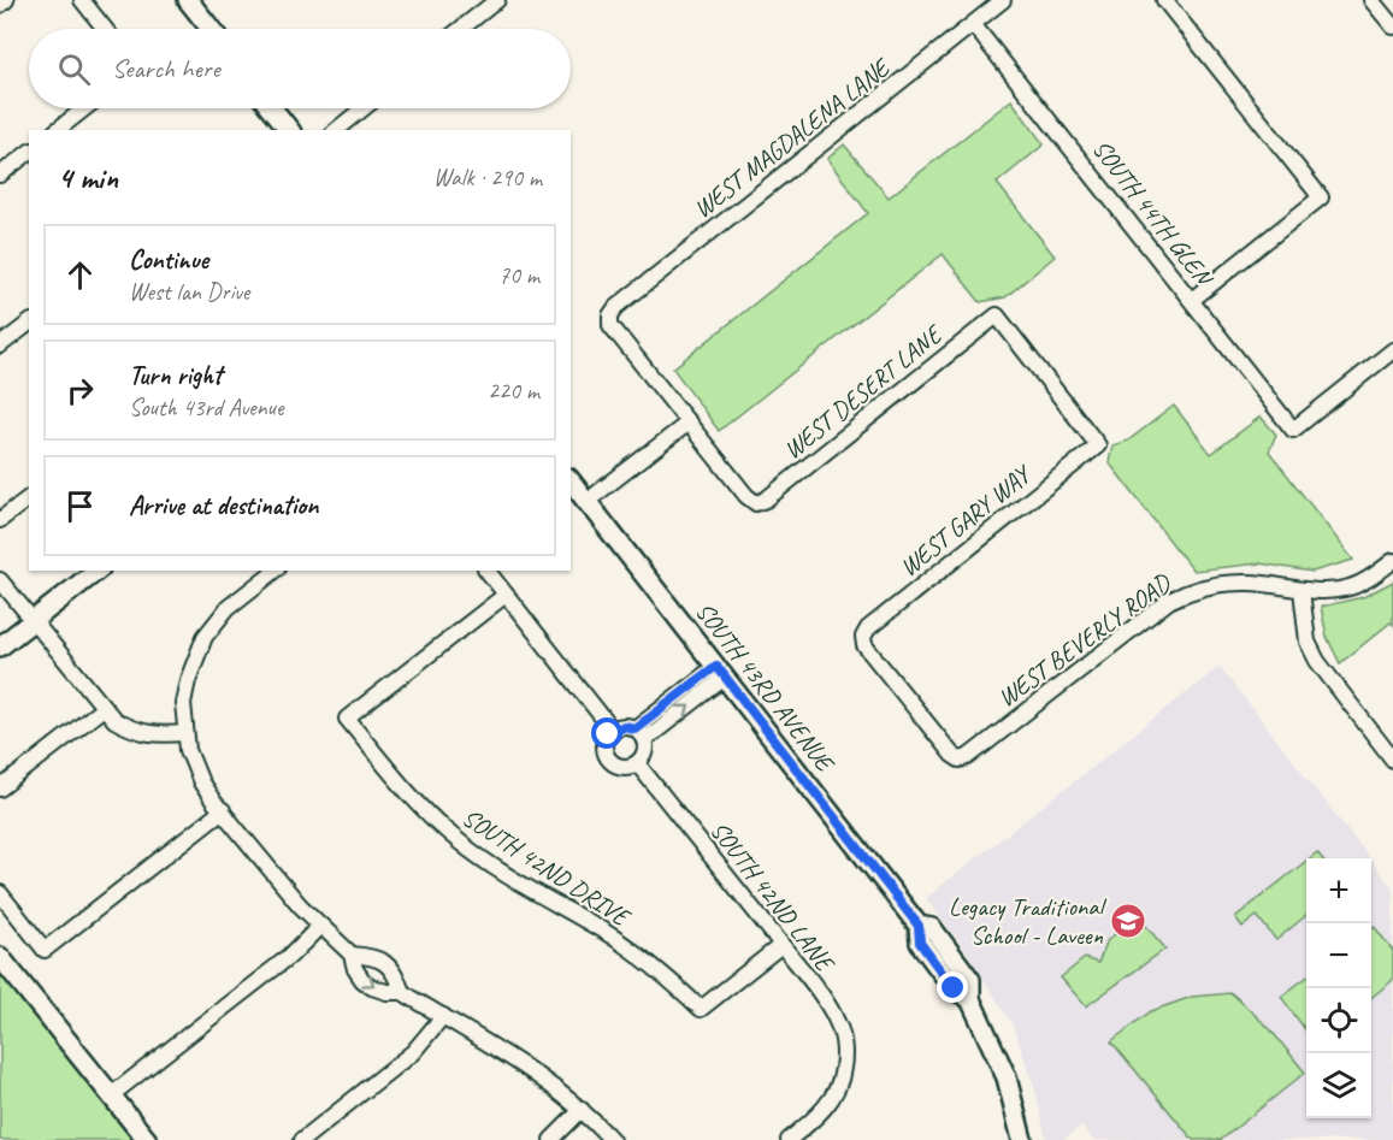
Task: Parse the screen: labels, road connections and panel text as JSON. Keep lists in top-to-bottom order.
{
  "streets": {
    "street": [
      "WEST MAGDALENA LANE",
      "SOUTH 44TH GLEN",
      "WEST DESERT LANE",
      "WEST GARY WAY",
      "WEST BEVERLY ROAD",
      "SOUTH 43RD AVENUE",
      "SOUTH 42ND DRIVE",
      "SOUTH 42ND LANE"
    ]
  },
  "crossings": [
    ["WEST MAGDALENA LANE", "SOUTH 44TH GLEN"],
    ["WEST MAGDALENA LANE", "WEST DESERT LANE"],
    ["WEST DESERT LANE", "WEST GARY WAY"],
    ["WEST GARY WAY", "WEST BEVERLY ROAD"],
    ["SOUTH 42ND DRIVE", "SOUTH 42ND LANE"]
  ],
  "places": {
    "school or university": ["Legacy Traditional School - Laveen"]
  },
  "page": {
    "search": "Search here",
    "heading": ["4 min", "Walk · 290 m"],
    "list": [
      ["Continue", "West lan Drive", "70 m"],
      ["Turn right", "South 43rd Avenue", "220 m"],
      "Arrive at destination"
    ],
    "map_buttons": ["+", "−"]
  }
}
